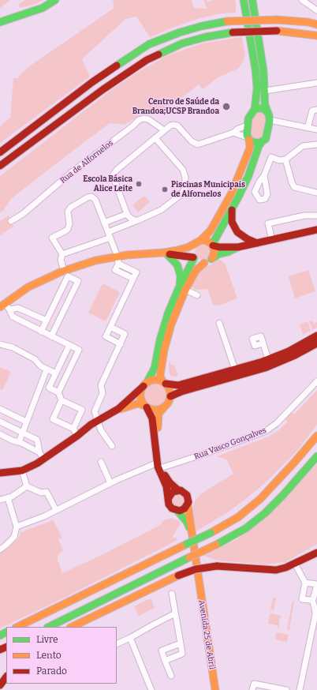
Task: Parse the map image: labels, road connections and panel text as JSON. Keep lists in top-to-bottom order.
{
  "streets": {
    "main road": ["Avenida 25 de Abril"],
    "street": ["Rua de Alfornelos", "Rua Vasco Gonçalves"]
  },
  "places": ["Centro de Saúde da Brandoa;UCSP Brandoa", "Escola Básica Alice Leite", "Piscinas Municipais de Alfornelos"],
  "legend": ["Livre", "Lento", "Parado"]
}
